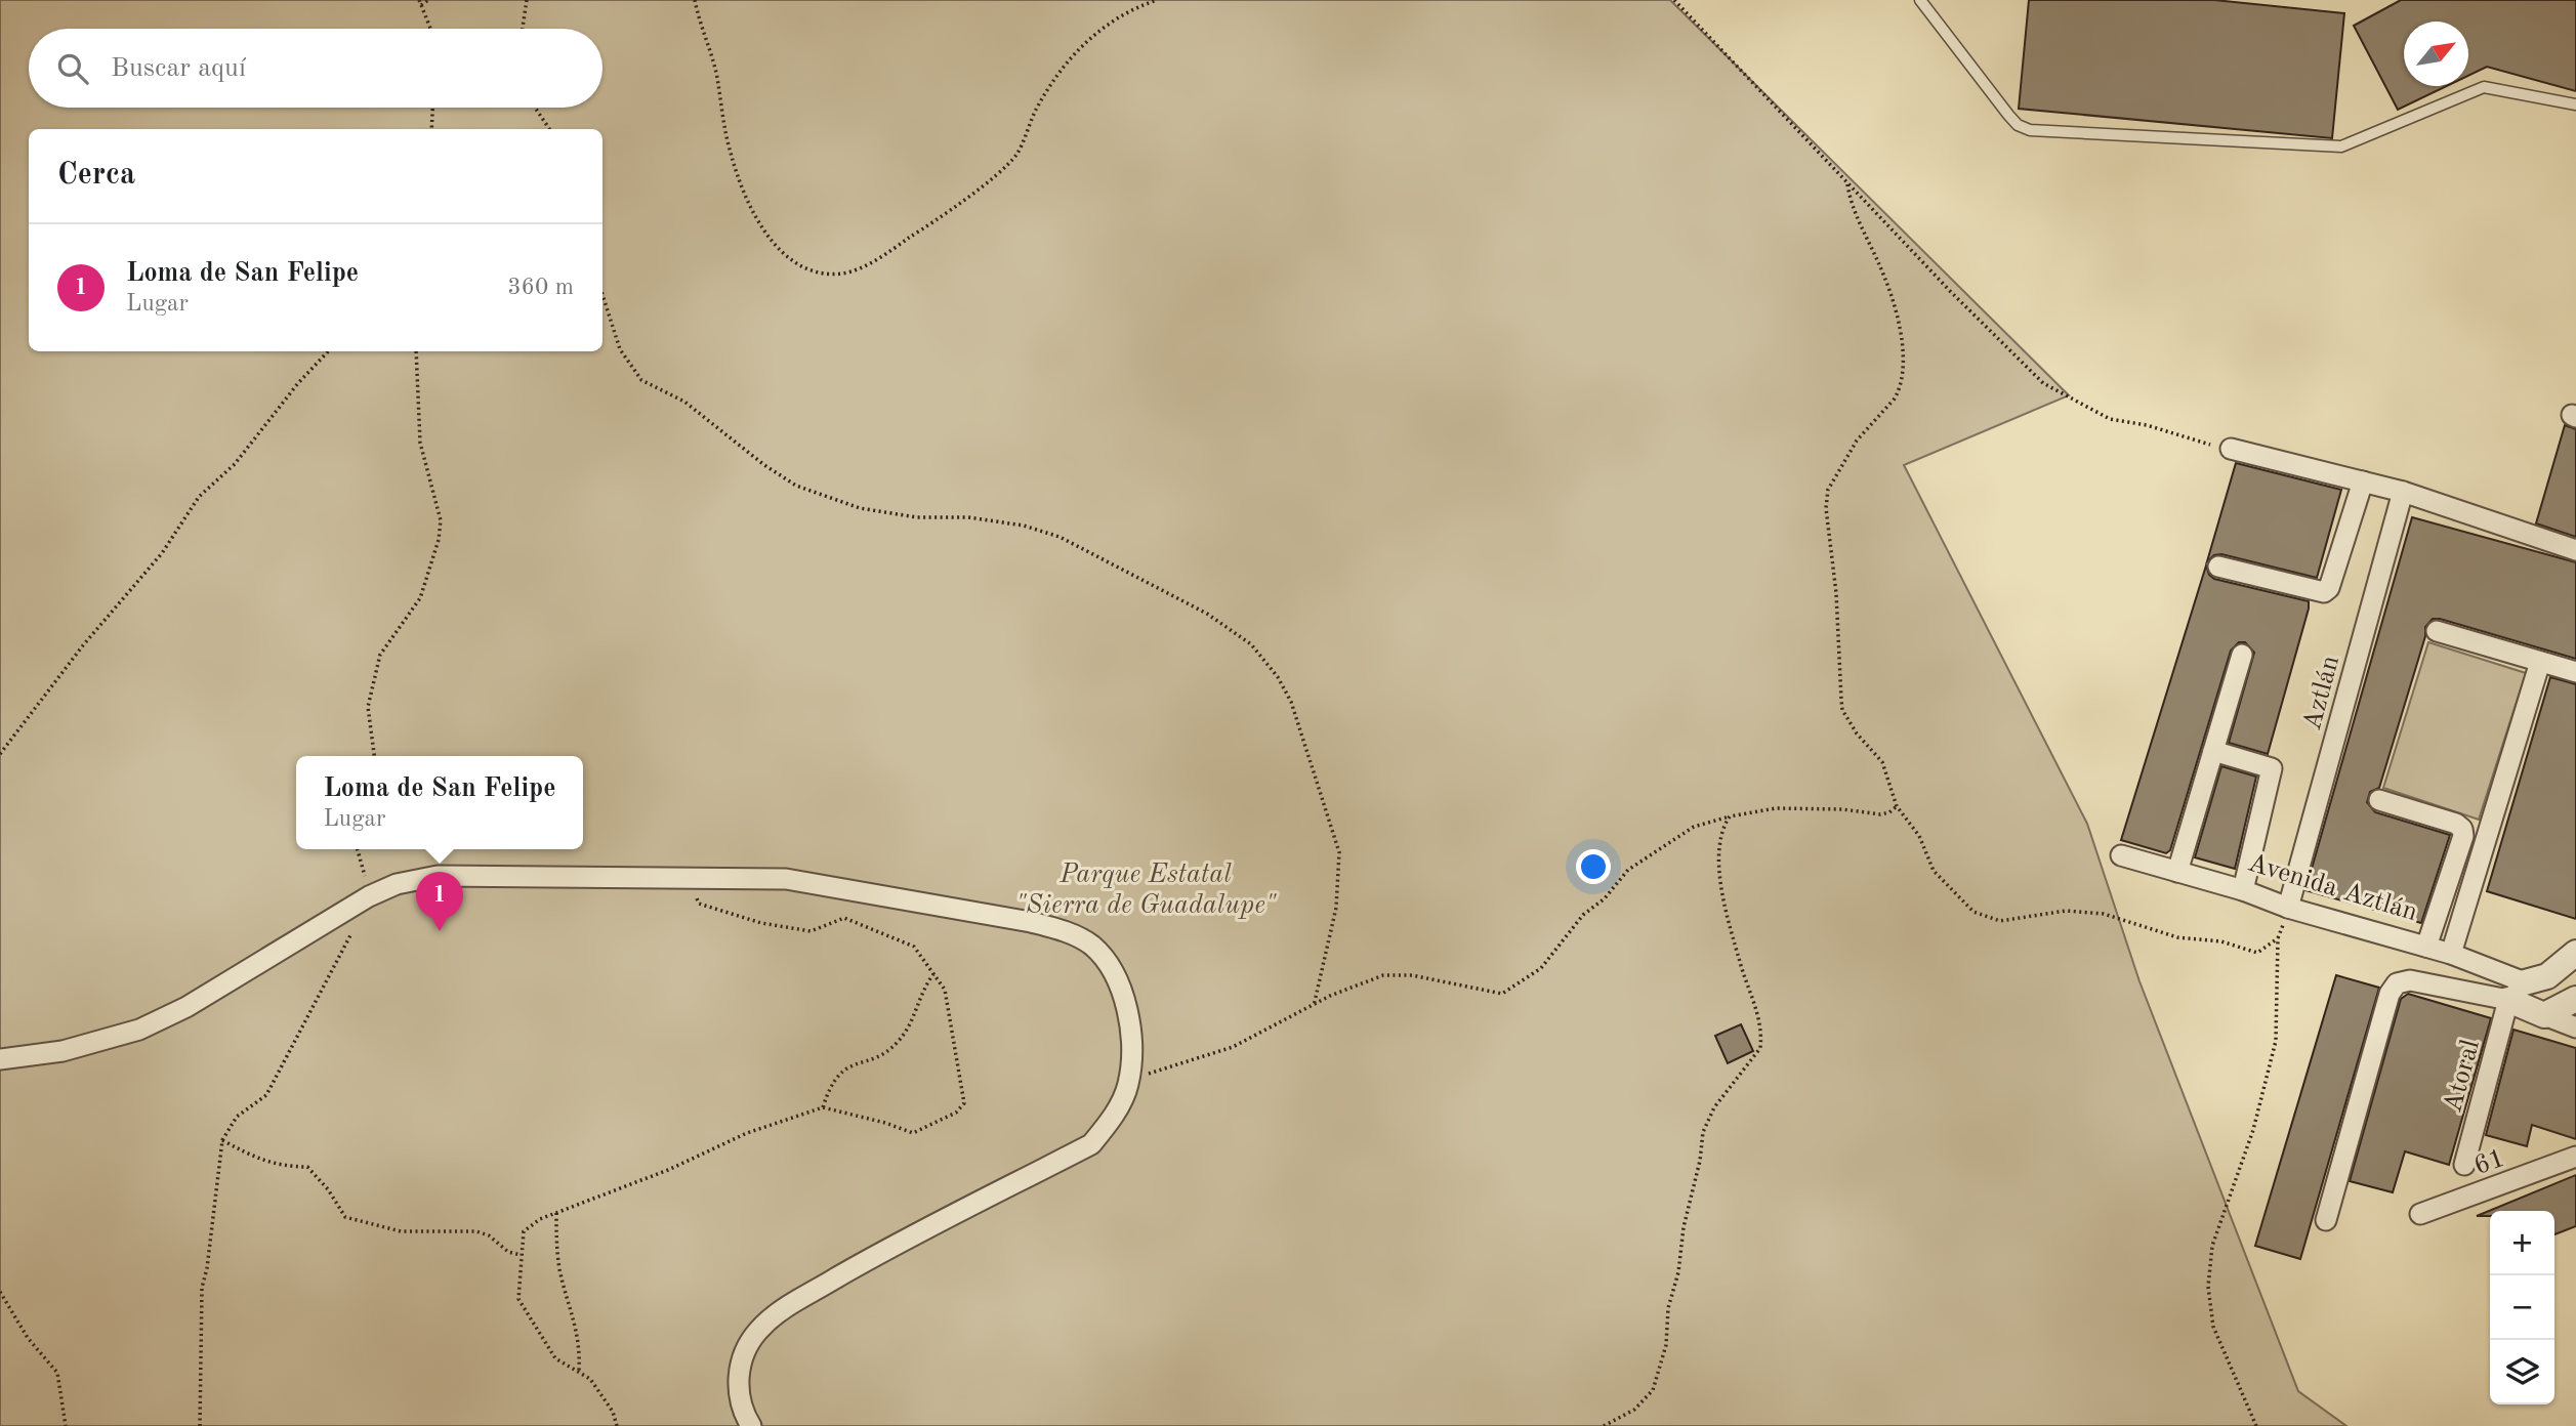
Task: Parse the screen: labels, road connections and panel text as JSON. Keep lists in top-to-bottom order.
{
  "streets": {
    "street": [
      "Aztlán",
      "Avenida Aztlán",
      "Atoral",
      "61"
    ]
  },
  "crossings": [
    ["Aztlán", "Avenida Aztlán"],
    ["Avenida Aztlán", "Atoral"]
  ],
  "parks": ["Parque Estatal \"Sierra de Guadalupe\""],
  "north": "top right",
  "page": {
    "search": "Buscar aquí",
    "heading": "Cerca",
    "list": [
      {
        "mark": "1",
        "name": "Loma de San Felipe",
        "note": "Lugar",
        "value": "360 m"
      }
    ],
    "popup": ["Loma de San Felipe", "Lugar"],
    "pins": "1",
    "map_buttons": ["+", "−"]
  }
}
